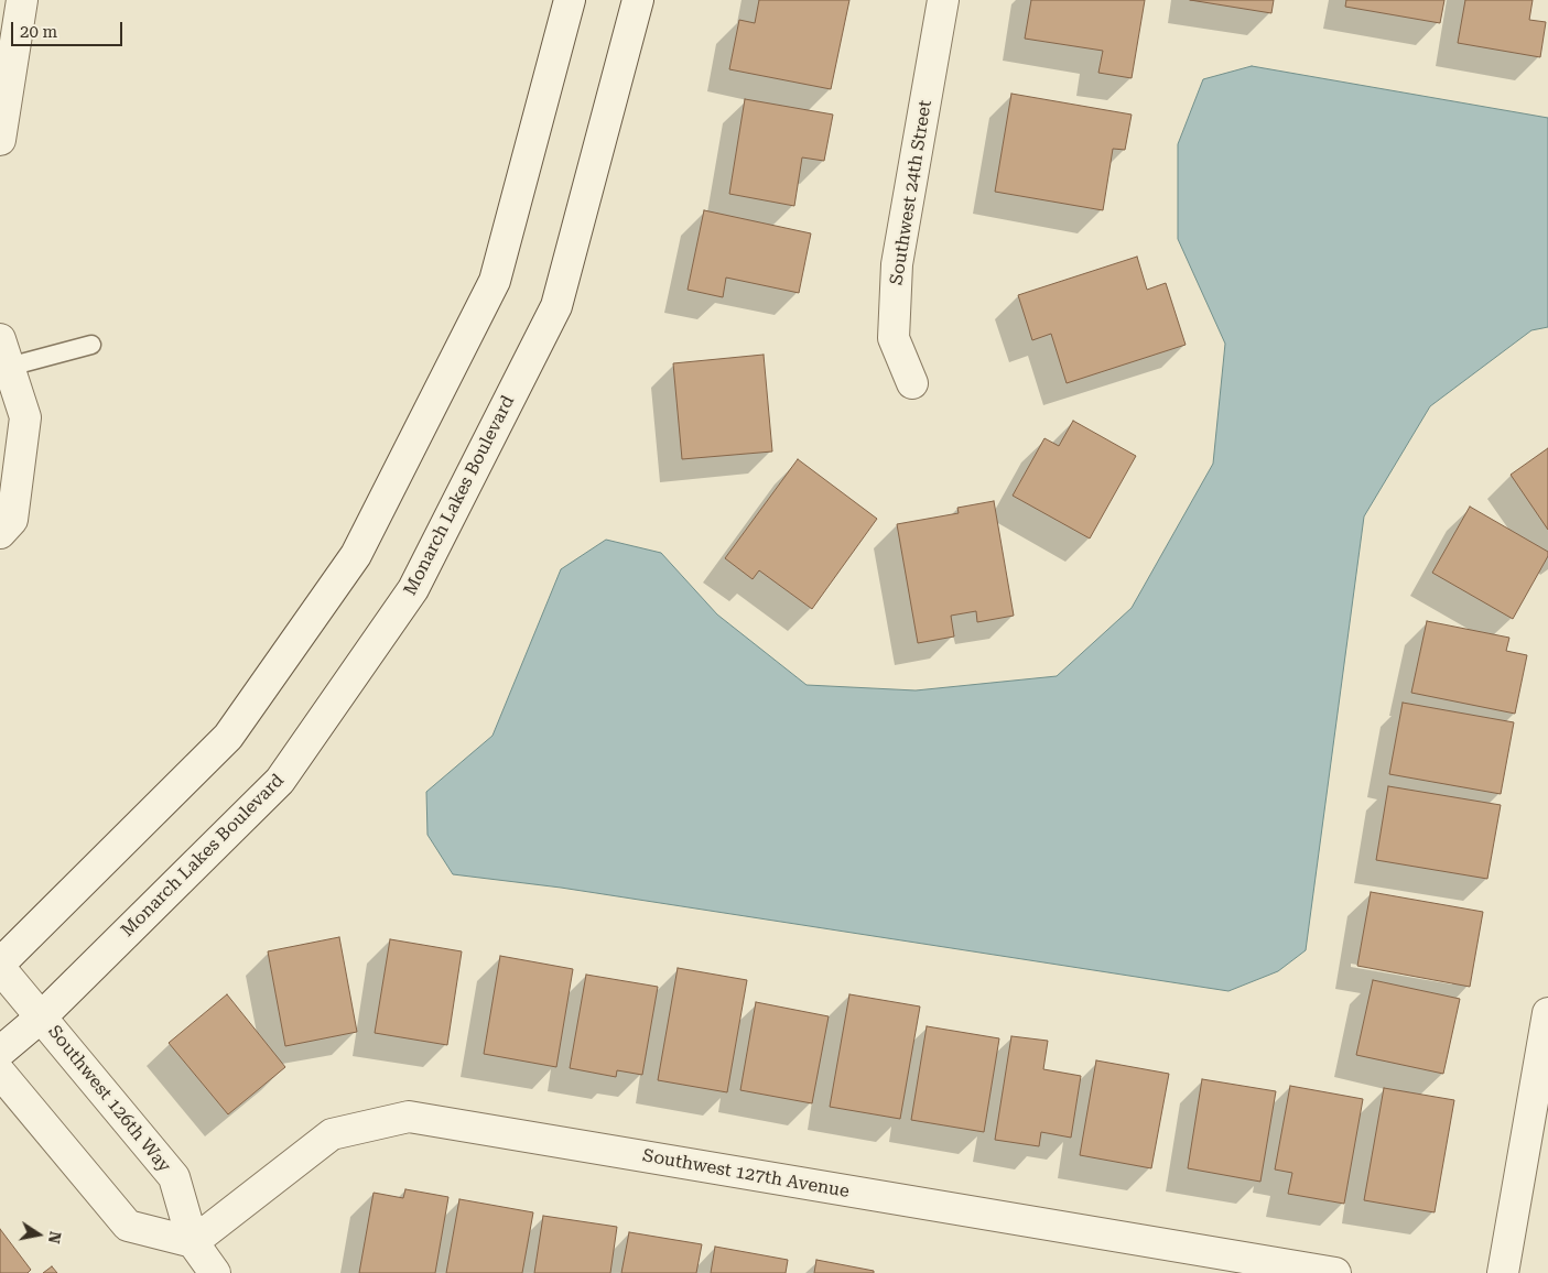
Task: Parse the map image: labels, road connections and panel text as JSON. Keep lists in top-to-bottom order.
{
  "streets": {
    "street": [
      "Southwest 24th Street",
      "Monarch Lakes Boulevard",
      "Southwest 126th Way",
      "Southwest 127th Avenue"
    ]
  },
  "crossings": [
    ["Monarch Lakes Boulevard", "Southwest 126th Way"],
    ["Southwest 126th Way", "Southwest 127th Avenue"]
  ],
  "scale_bar": "20 m",
  "north": "right"
}
